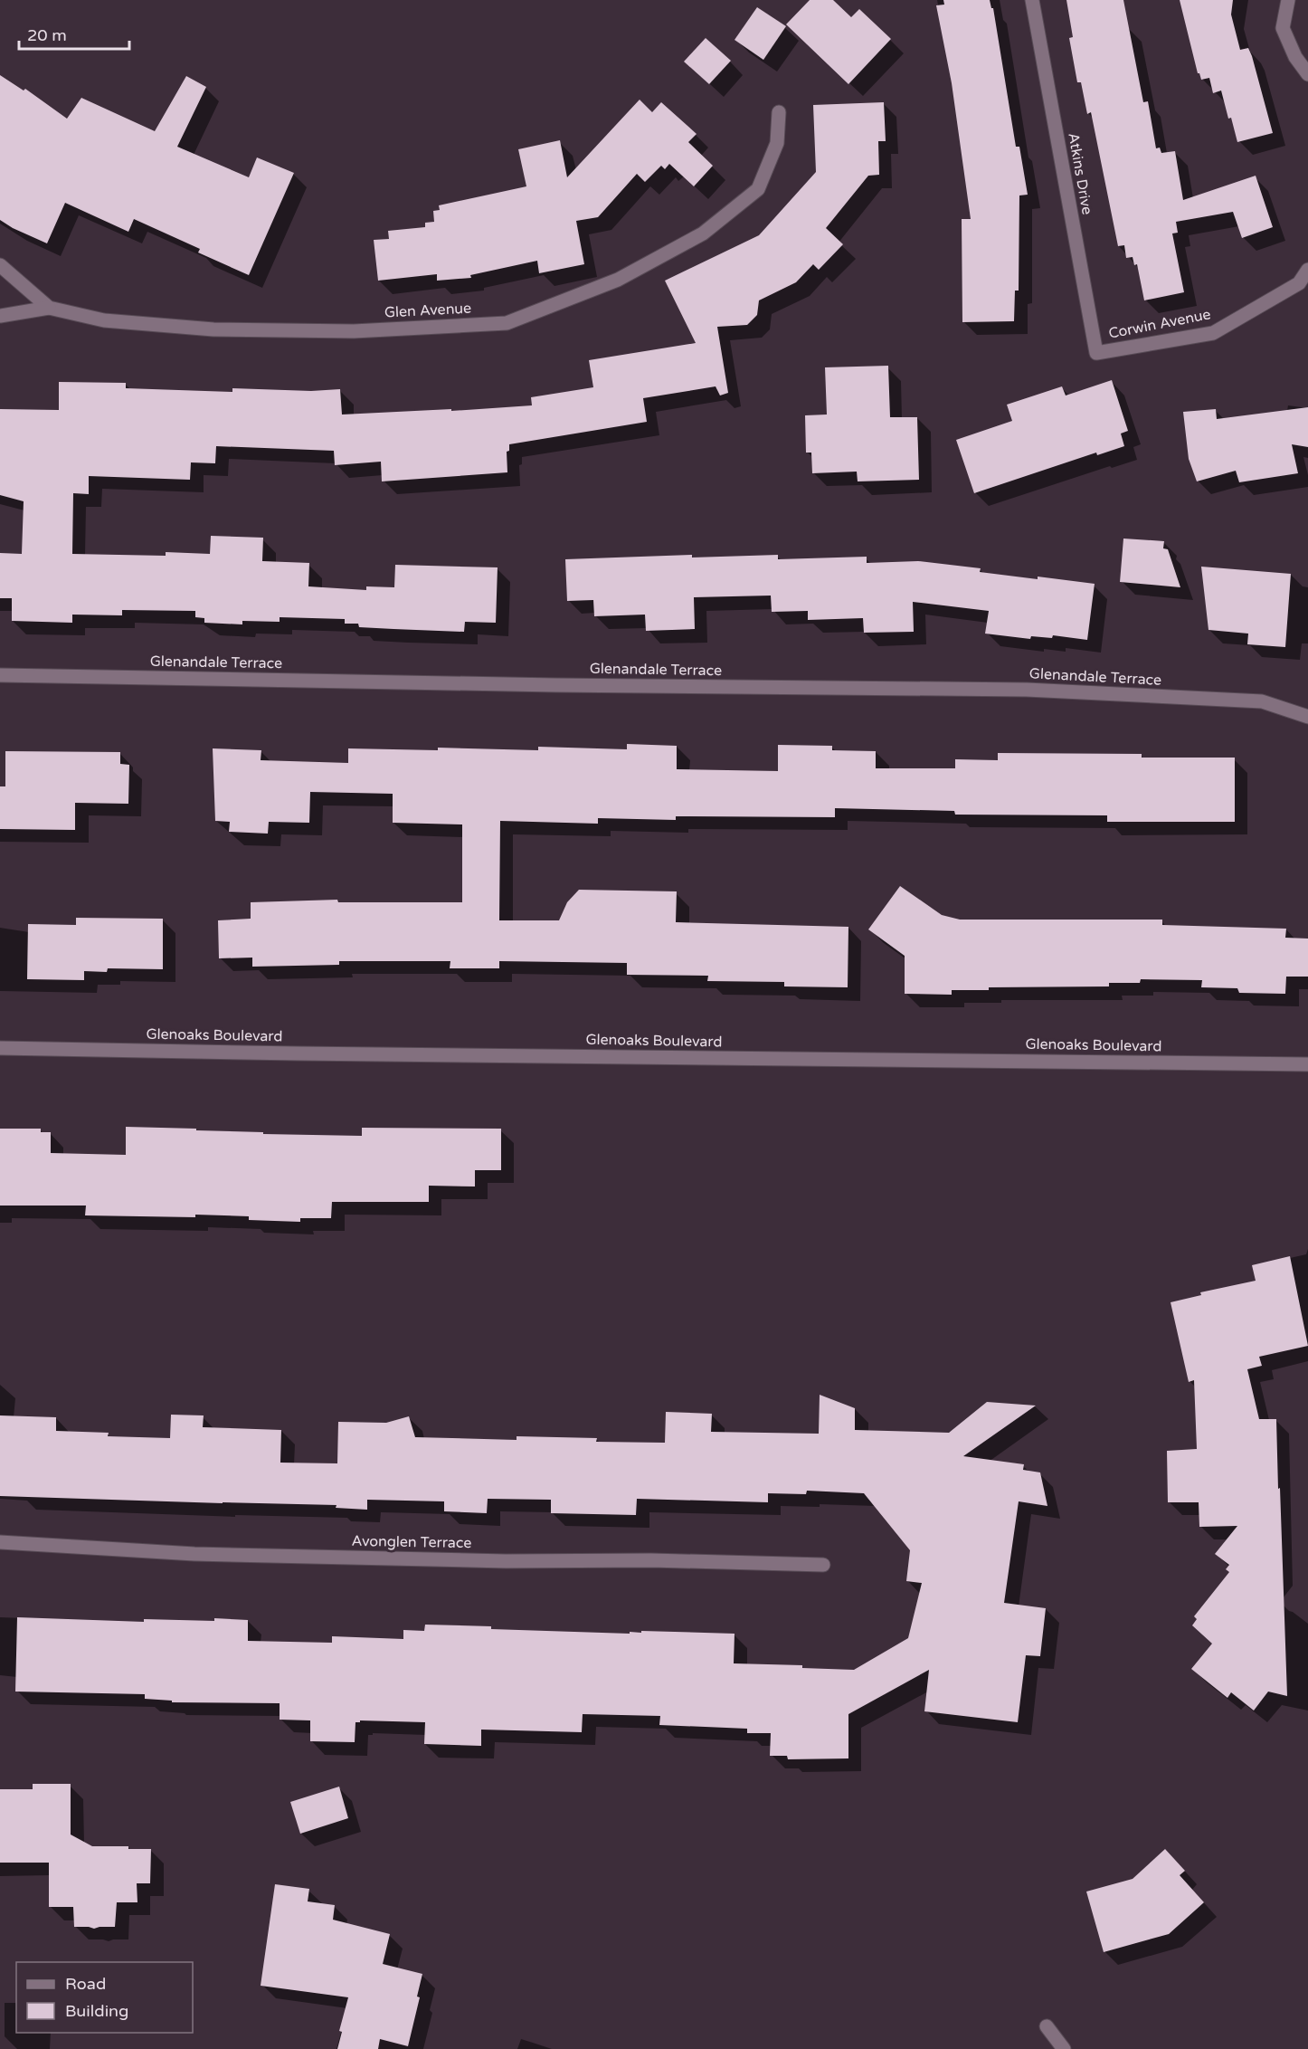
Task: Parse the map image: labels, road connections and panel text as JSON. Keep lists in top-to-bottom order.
{
  "streets": {
    "street": [
      "Atkins Drive",
      "Glen Avenue",
      "Corwin Avenue",
      "Glenandale Terrace",
      "Glenoaks Boulevard",
      "Avonglen Terrace"
    ]
  },
  "crossings": [
    ["Atkins Drive", "Corwin Avenue"]
  ],
  "legend": ["Road", "Building"],
  "scale_bar": "20 m"
}
